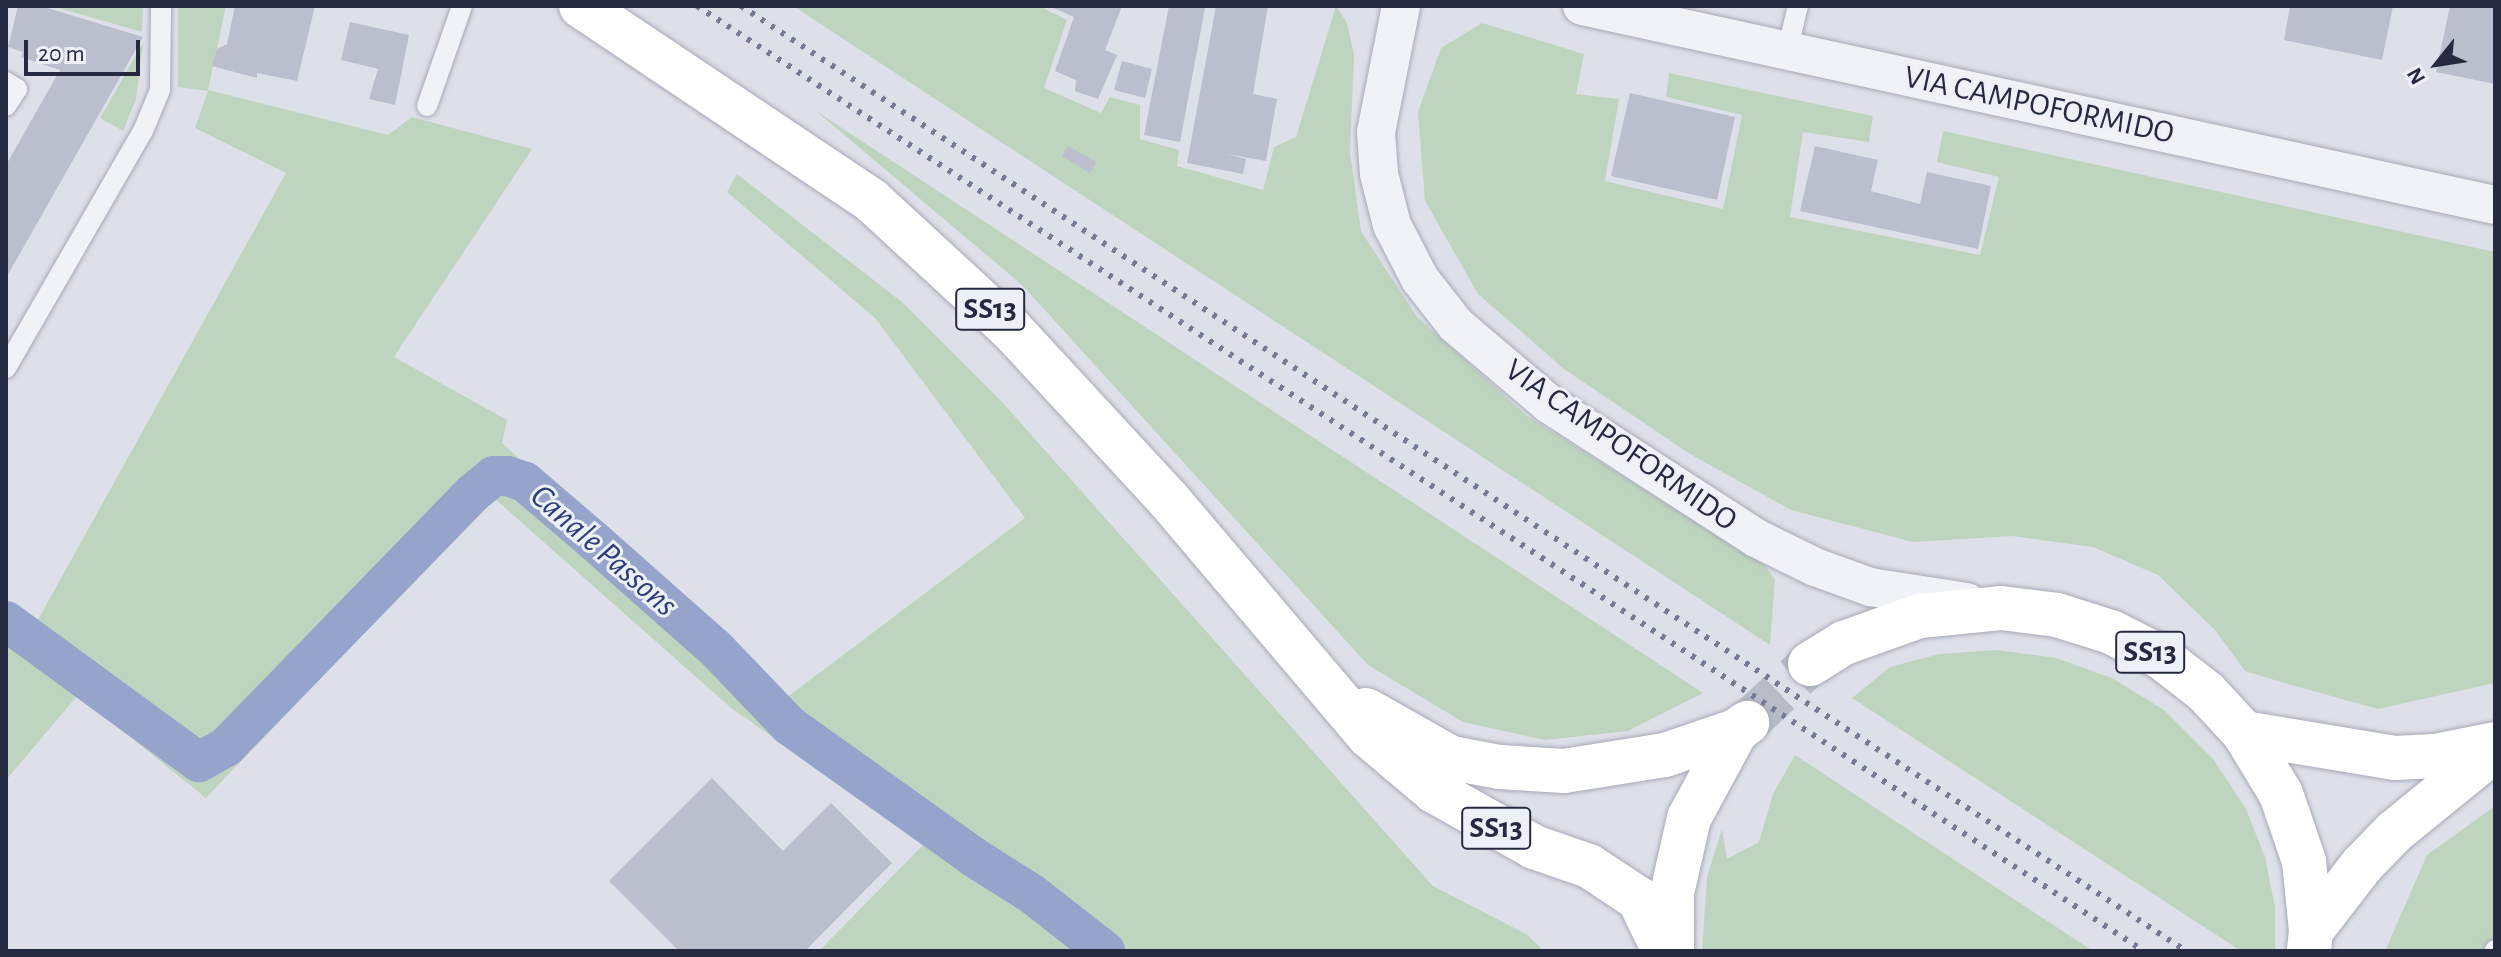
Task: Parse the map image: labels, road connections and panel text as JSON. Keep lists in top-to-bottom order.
{
  "streets": {
    "main road": ["SS13"],
    "street": ["VIA CAMPOFORMIDO"]
  },
  "crossings": [
    ["VIA CAMPOFORMIDO", "SS13"]
  ],
  "water": ["Canale Passons"],
  "scale_bar": "20 m",
  "north": "bottom left"
}
